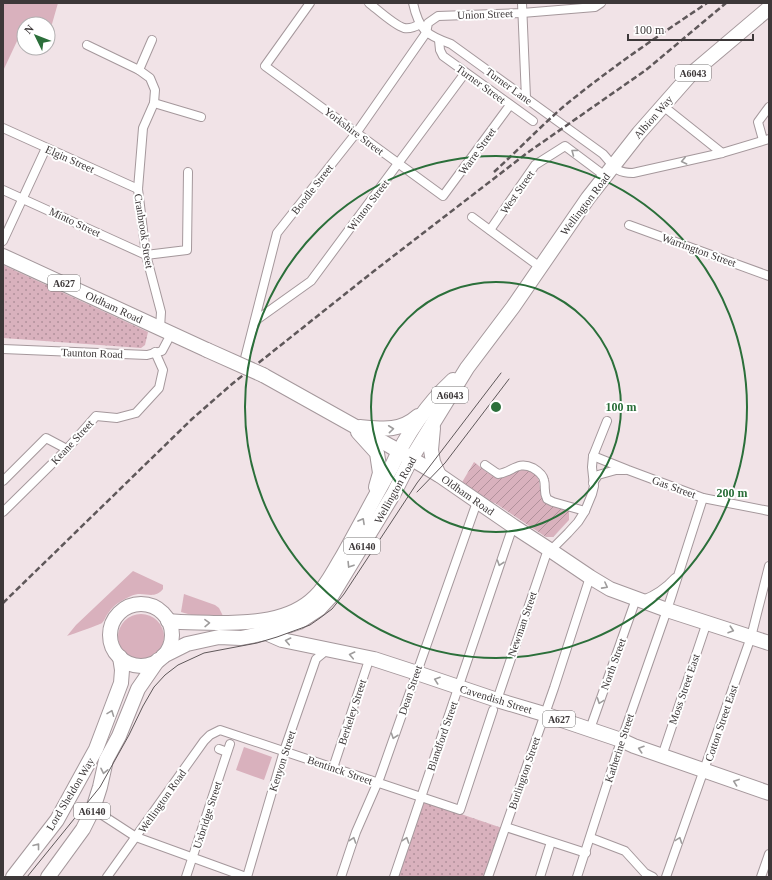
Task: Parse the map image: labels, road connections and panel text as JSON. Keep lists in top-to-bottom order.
{
  "streets": {
    "highway": [
      "A6043",
      "Albion Way",
      "Wellington Road",
      "A627",
      "Oldham Road",
      "A6140",
      "Cavendish Street",
      "Lord Sheldon Way"
    ],
    "street": [
      "Union Street",
      "Turner Street",
      "Turner Lane",
      "Yorkshire Street",
      "Warre Street",
      "Elgin Street",
      "Boodle Street",
      "West Street",
      "Winton Street",
      "Minto Street",
      "Cranbrook Street",
      "Warrington Street",
      "Taunton Road",
      "Keane Street",
      "Gas Street",
      "Newman Street",
      "North Street",
      "Moss Street East",
      "Dean Street",
      "Berkeley Street",
      "Cotton Street East",
      "Blandford Street",
      "Katherine Street",
      "Kenyon Street",
      "Bentinck Street",
      "Burlington Street",
      "Uxbridge Street"
    ]
  },
  "crossings": [
    ["Union Street", "Turner Lane"],
    ["Union Street", "Boodle Street"],
    ["A6043", "Wellington Road"],
    ["A6043", "Oldham Road"],
    ["Turner Street", "Turner Lane"],
    ["Turner Street", "Warre Street"],
    ["Turner Street", "Winton Street"],
    ["Turner Lane", "Albion Way"],
    ["Turner Lane", "Boodle Street"],
    ["Turner Lane", "West Street"],
    ["Turner Lane", "Wellington Road"],
    ["Albion Way", "West Street"],
    ["Albion Way", "Wellington Road"],
    ["Yorkshire Street", "Warre Street"],
    ["Yorkshire Street", "Boodle Street"],
    ["Yorkshire Street", "Winton Street"],
    ["Elgin Street", "Cranbrook Street"],
    ["Boodle Street", "Winton Street"],
    ["Boodle Street", "Oldham Road"],
    ["West Street", "Wellington Road"],
    ["Wellington Road", "A627"],
    ["Wellington Road", "Oldham Road"],
    ["Wellington Road", "A6140"],
    ["Wellington Road", "Bentinck Street"],
    ["Wellington Road", "Lord Sheldon Way"],
    ["Minto Street", "Cranbrook Street"],
    ["Cranbrook Street", "Oldham Road"],
    ["A627", "Oldham Road"],
    ["Oldham Road", "Newman Street"],
    ["Oldham Road", "North Street"],
    ["Oldham Road", "Moss Street East"],
    ["Oldham Road", "Dean Street"],
    ["Oldham Road", "Cotton Street East"],
    ["Oldham Road", "Blandford Street"],
    ["Oldham Road", "Katherine Street"],
    ["Oldham Road", "Burlington Street"],
    ["Taunton Road", "Keane Street"],
    ["Gas Street", "Katherine Street"],
    ["A6140", "Lord Sheldon Way"],
    ["Newman Street", "Cavendish Street"],
    ["Newman Street", "Bentinck Street"],
    ["North Street", "Cavendish Street"],
    ["North Street", "Katherine Street"],
    ["Moss Street East", "Cavendish Street"],
    ["Dean Street", "Cavendish Street"],
    ["Dean Street", "Bentinck Street"],
    ["Cavendish Street", "Berkeley Street"],
    ["Cavendish Street", "Cotton Street East"],
    ["Cavendish Street", "Blandford Street"],
    ["Cavendish Street", "Katherine Street"],
    ["Cavendish Street", "Kenyon Street"],
    ["Cavendish Street", "Burlington Street"],
    ["Cavendish Street", "Lord Sheldon Way"],
    ["Berkeley Street", "Bentinck Street"],
    ["Blandford Street", "Bentinck Street"],
    ["Kenyon Street", "Bentinck Street"]
  ],
  "one_way": ["West Street", "North Street", "Cavendish Street"],
  "scale_bar": "100 m",
  "north": "top left",
  "rings": ["100 m", "200 m"]
}
